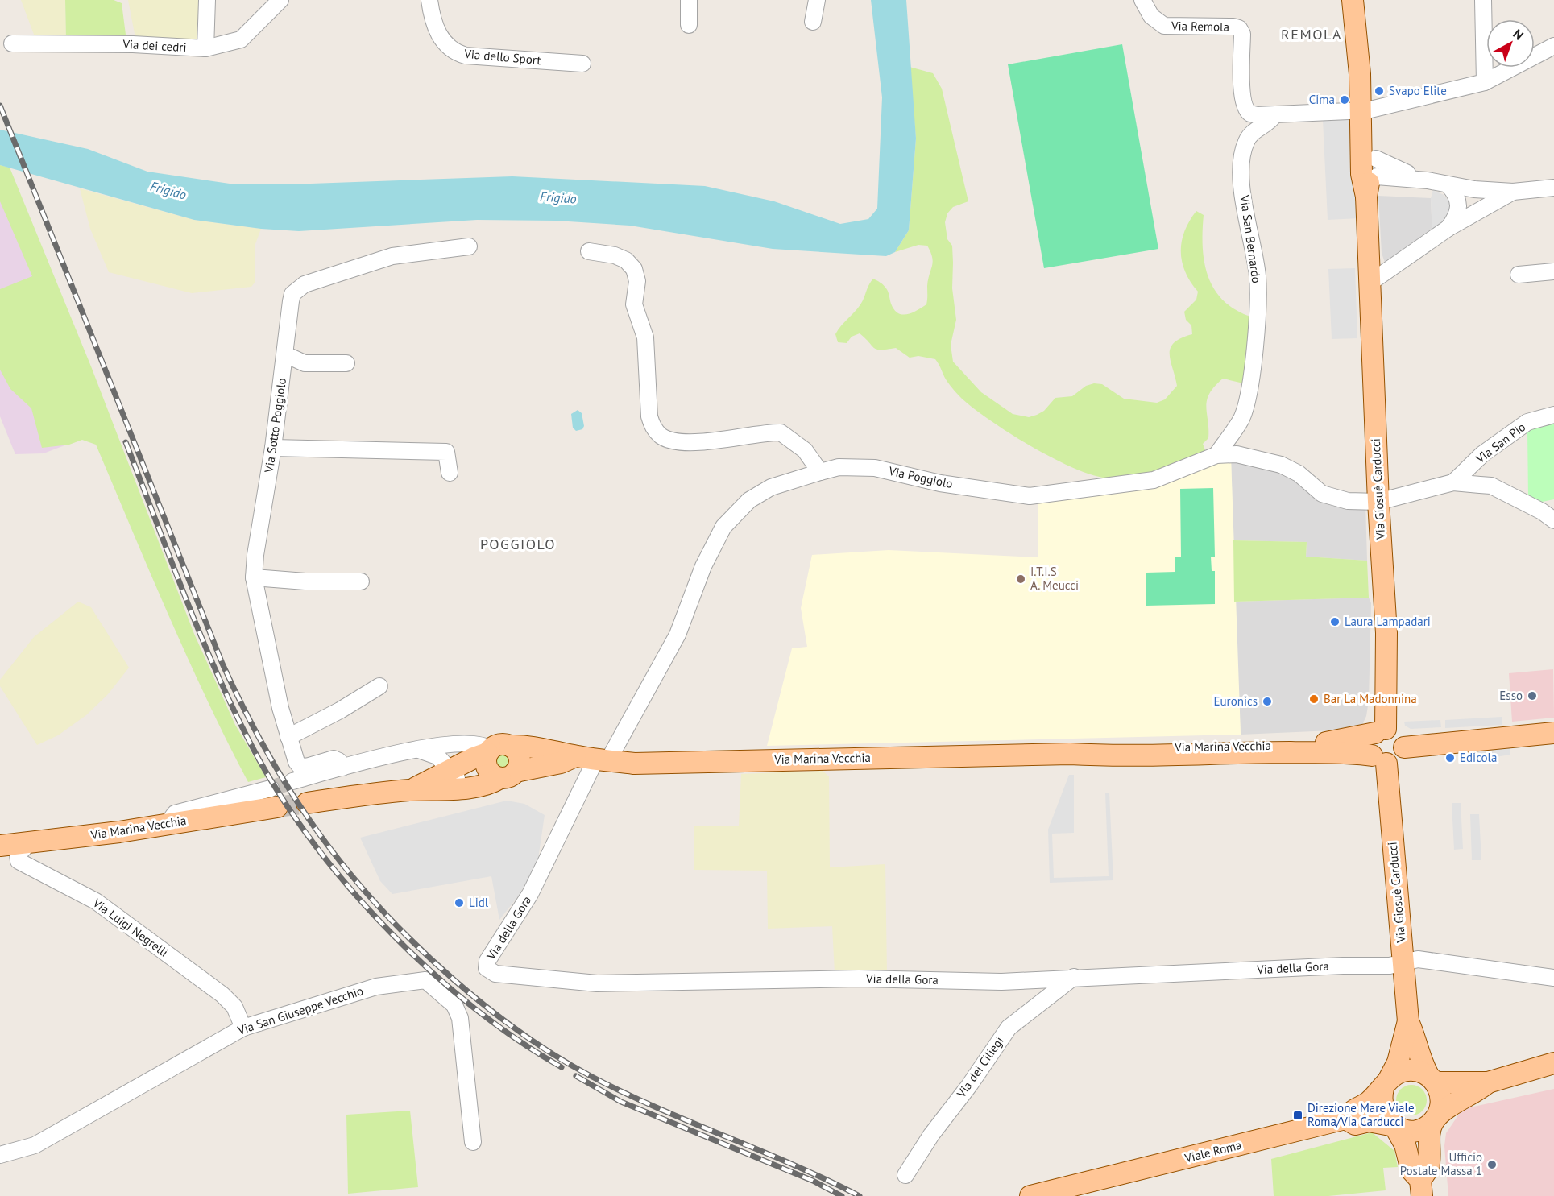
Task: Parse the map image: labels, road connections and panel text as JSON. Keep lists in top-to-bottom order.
{
  "streets": {
    "main road": ["Via Giosuè Carducci", "Via Marina Vecchia", "Viale Roma"],
    "street": [
      "Via Remola",
      "Via dei cedri",
      "Via dello Sport",
      "Via San Bernardo",
      "Via Sotto Poggiolo",
      "Via San Pio",
      "Via Poggiolo",
      "Via Luigi Negrelli",
      "Via della Gora",
      "Via San Giuseppe Vecchio",
      "Via dei Ciliegi"
    ]
  },
  "crossings": [
    ["Via Remola", "Via San Bernardo"],
    ["Via Remola", "Via Giosuè Carducci"],
    ["Via San Bernardo", "Via Poggiolo"],
    ["Via San Pio", "Via Poggiolo"],
    ["Via Poggiolo", "Via Giosuè Carducci"],
    ["Via Poggiolo", "Via Marina Vecchia"],
    ["Via Poggiolo", "Via della Gora"],
    ["Via Giosuè Carducci", "Via Marina Vecchia"],
    ["Via Giosuè Carducci", "Via della Gora"],
    ["Via Giosuè Carducci", "Viale Roma"],
    ["Via Marina Vecchia", "Via Luigi Negrelli"],
    ["Via Marina Vecchia", "Via della Gora"],
    ["Via Luigi Negrelli", "Via San Giuseppe Vecchio"],
    ["Via della Gora", "Via dei Ciliegi"]
  ],
  "districts": ["REMOLA", "POGGIOLO"],
  "water": ["Frigido"],
  "places": {
    "other": [
      "Svapo Elite",
      "Cima",
      "I.T.I.S A. Meucci",
      "Laura Lampadari",
      "Esso",
      "Bar La Madonnina",
      "Euronics",
      "Edicola",
      "Lidl",
      "Ufficio Postale Massa 1"
    ],
    "transit": ["Direzione Mare Viale Roma/Via Carducci"]
  },
  "north": "top right"
}
